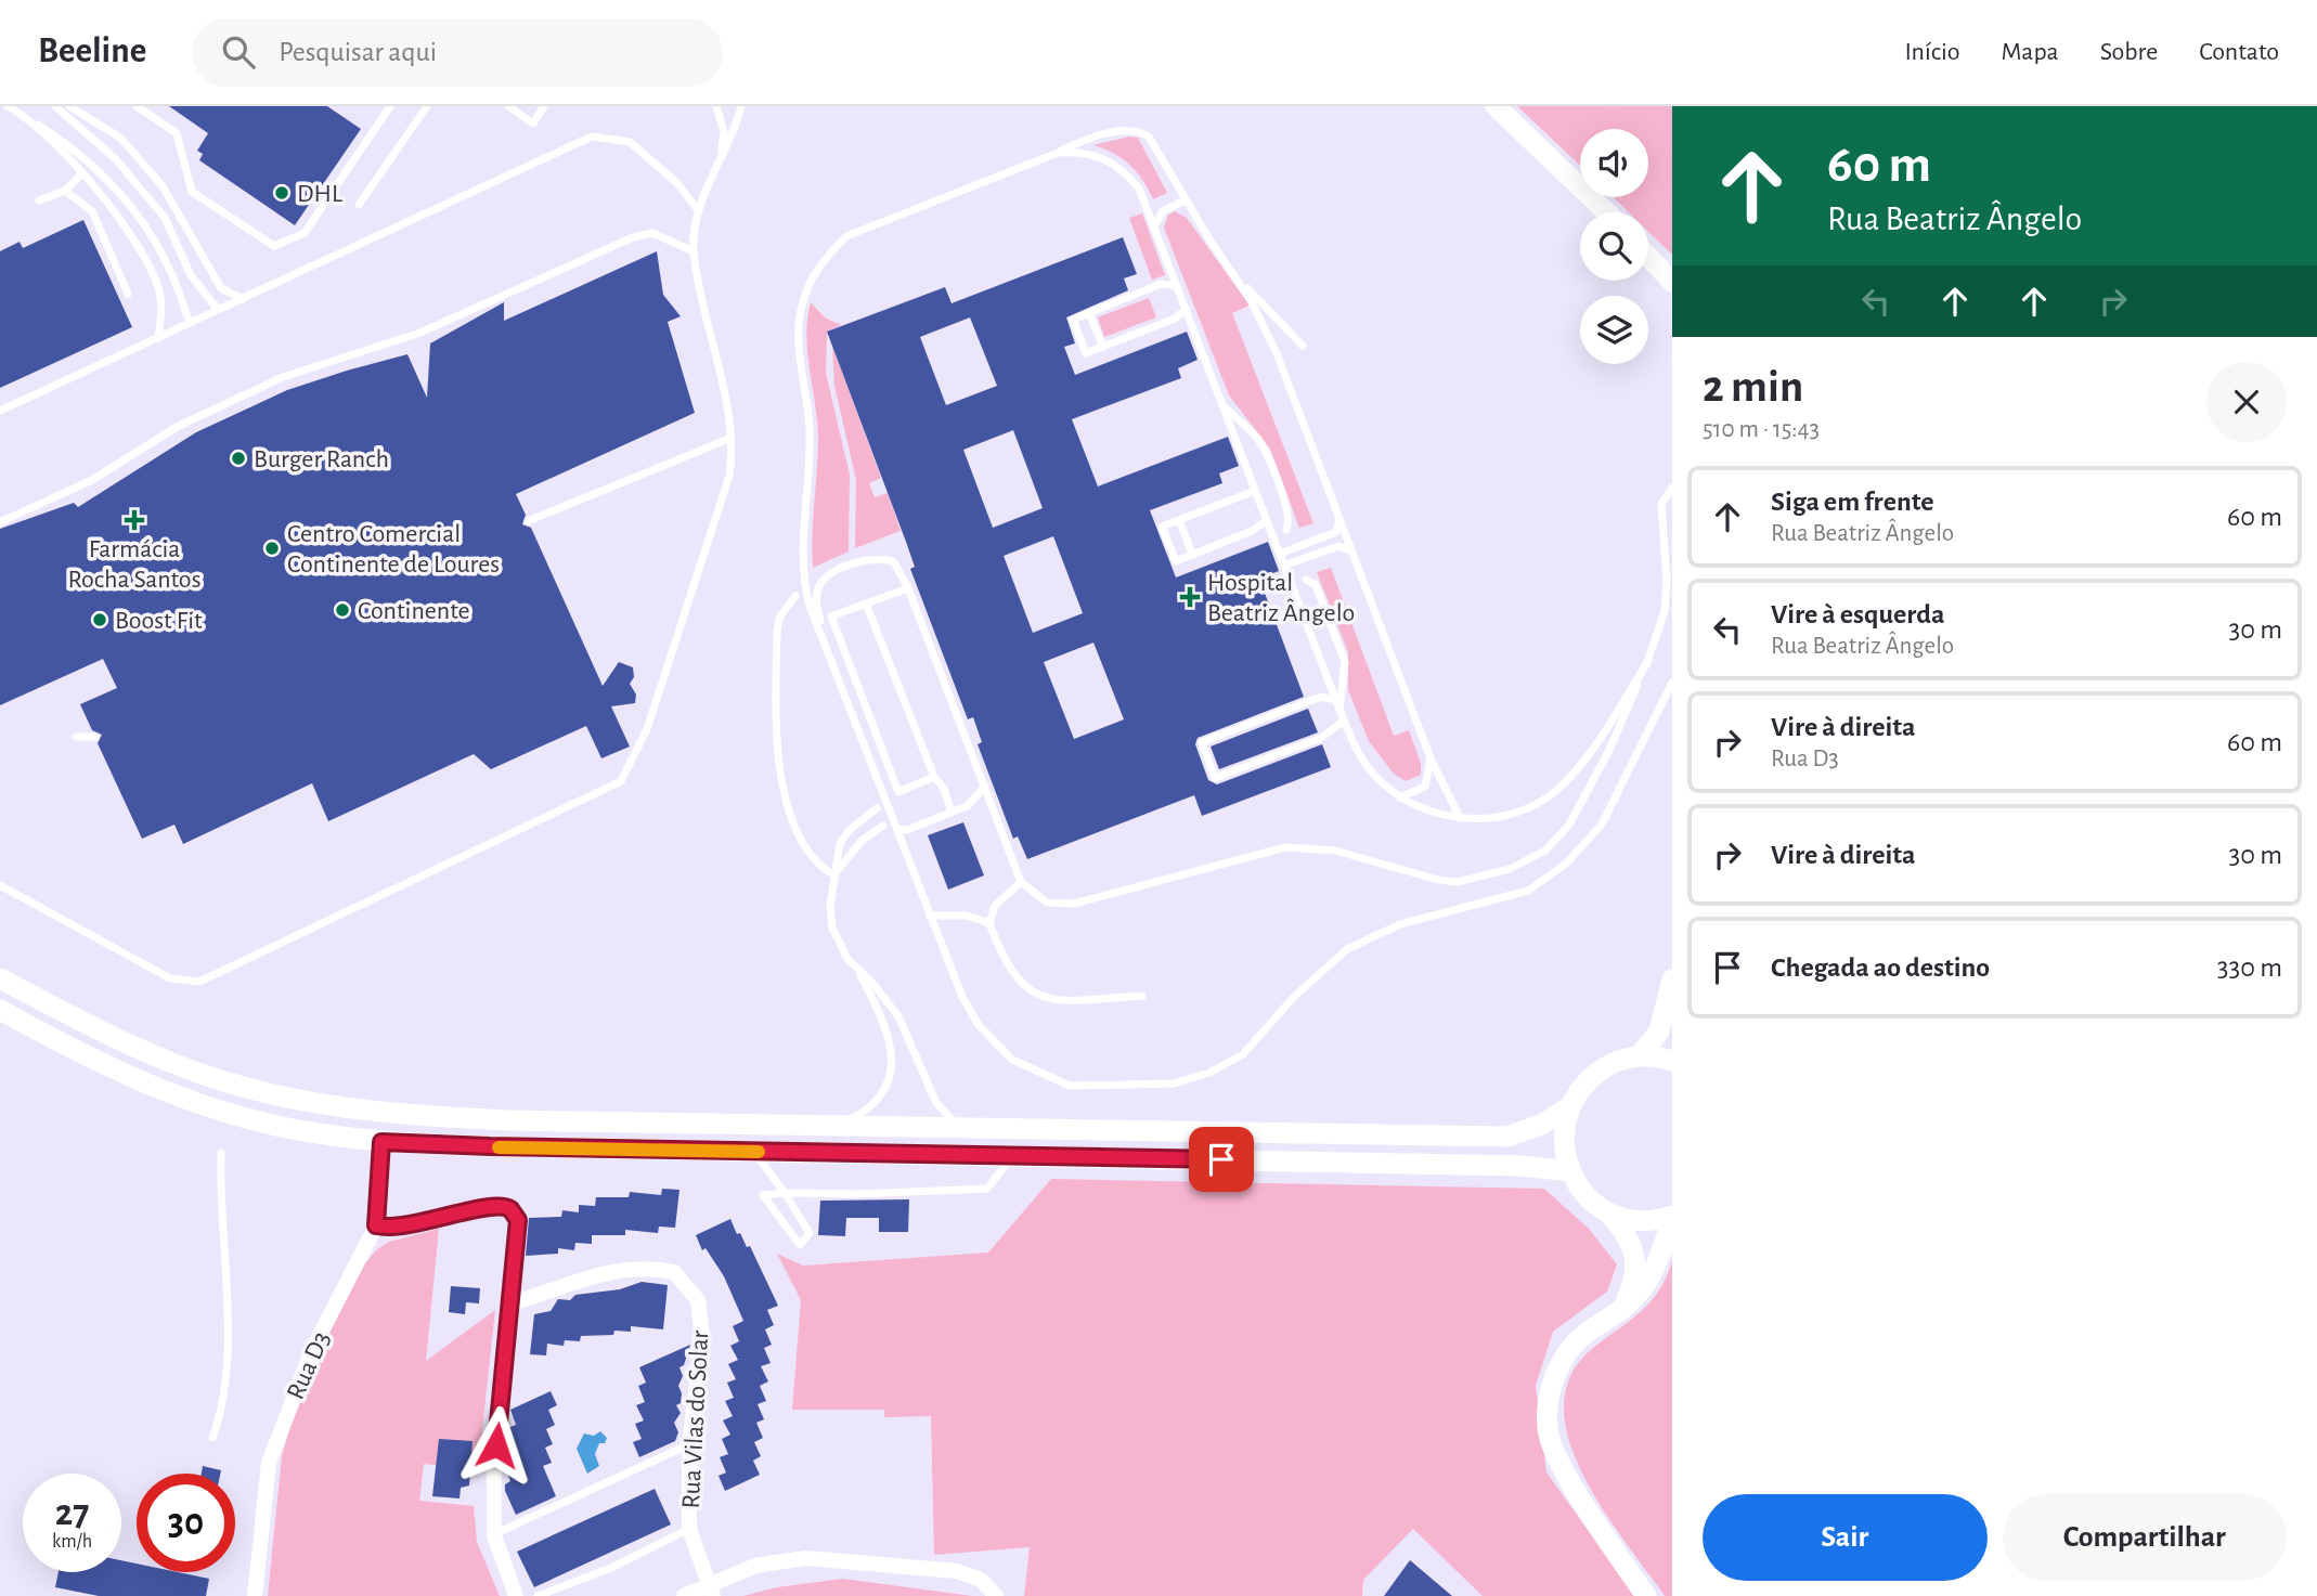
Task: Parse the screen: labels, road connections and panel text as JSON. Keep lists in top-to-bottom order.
{
  "streets": {
    "street": ["Rua D3", "Rua Vilas do Solar"]
  },
  "places": {
    "other": [
      "DHL",
      "Burger Ranch",
      "Centro Comercial Continente de Loures",
      "Continente",
      "Boost Fit"
    ],
    "health": ["Farmácia Rocha Santos", "Hospital Beatriz Ângelo"]
  },
  "page": {
    "header": "Beeline",
    "search": "Pesquisar aqui",
    "nav": [
      "Início",
      "Mapa",
      "Sobre",
      "Contato"
    ],
    "turn": ["60 m", "Rua Beatriz Ângelo"],
    "heading": ["2 min", "510 m · 15:43"],
    "list": [
      {
        "name": "Siga em frente",
        "note": "Rua Beatriz Ângelo",
        "value": "60 m"
      },
      {
        "name": "Vire à esquerda",
        "note": "Rua Beatriz Ângelo",
        "value": "30 m"
      },
      {
        "name": "Vire à direita",
        "note": "Rua D3",
        "value": "60 m"
      },
      {
        "name": "Vire à direita",
        "value": "30 m"
      },
      {
        "name": "Chegada ao destino",
        "value": "330 m"
      }
    ],
    "speed": "27 km/h",
    "limit": "30",
    "buttons": ["Sair", "Compartilhar"]
  }
}
